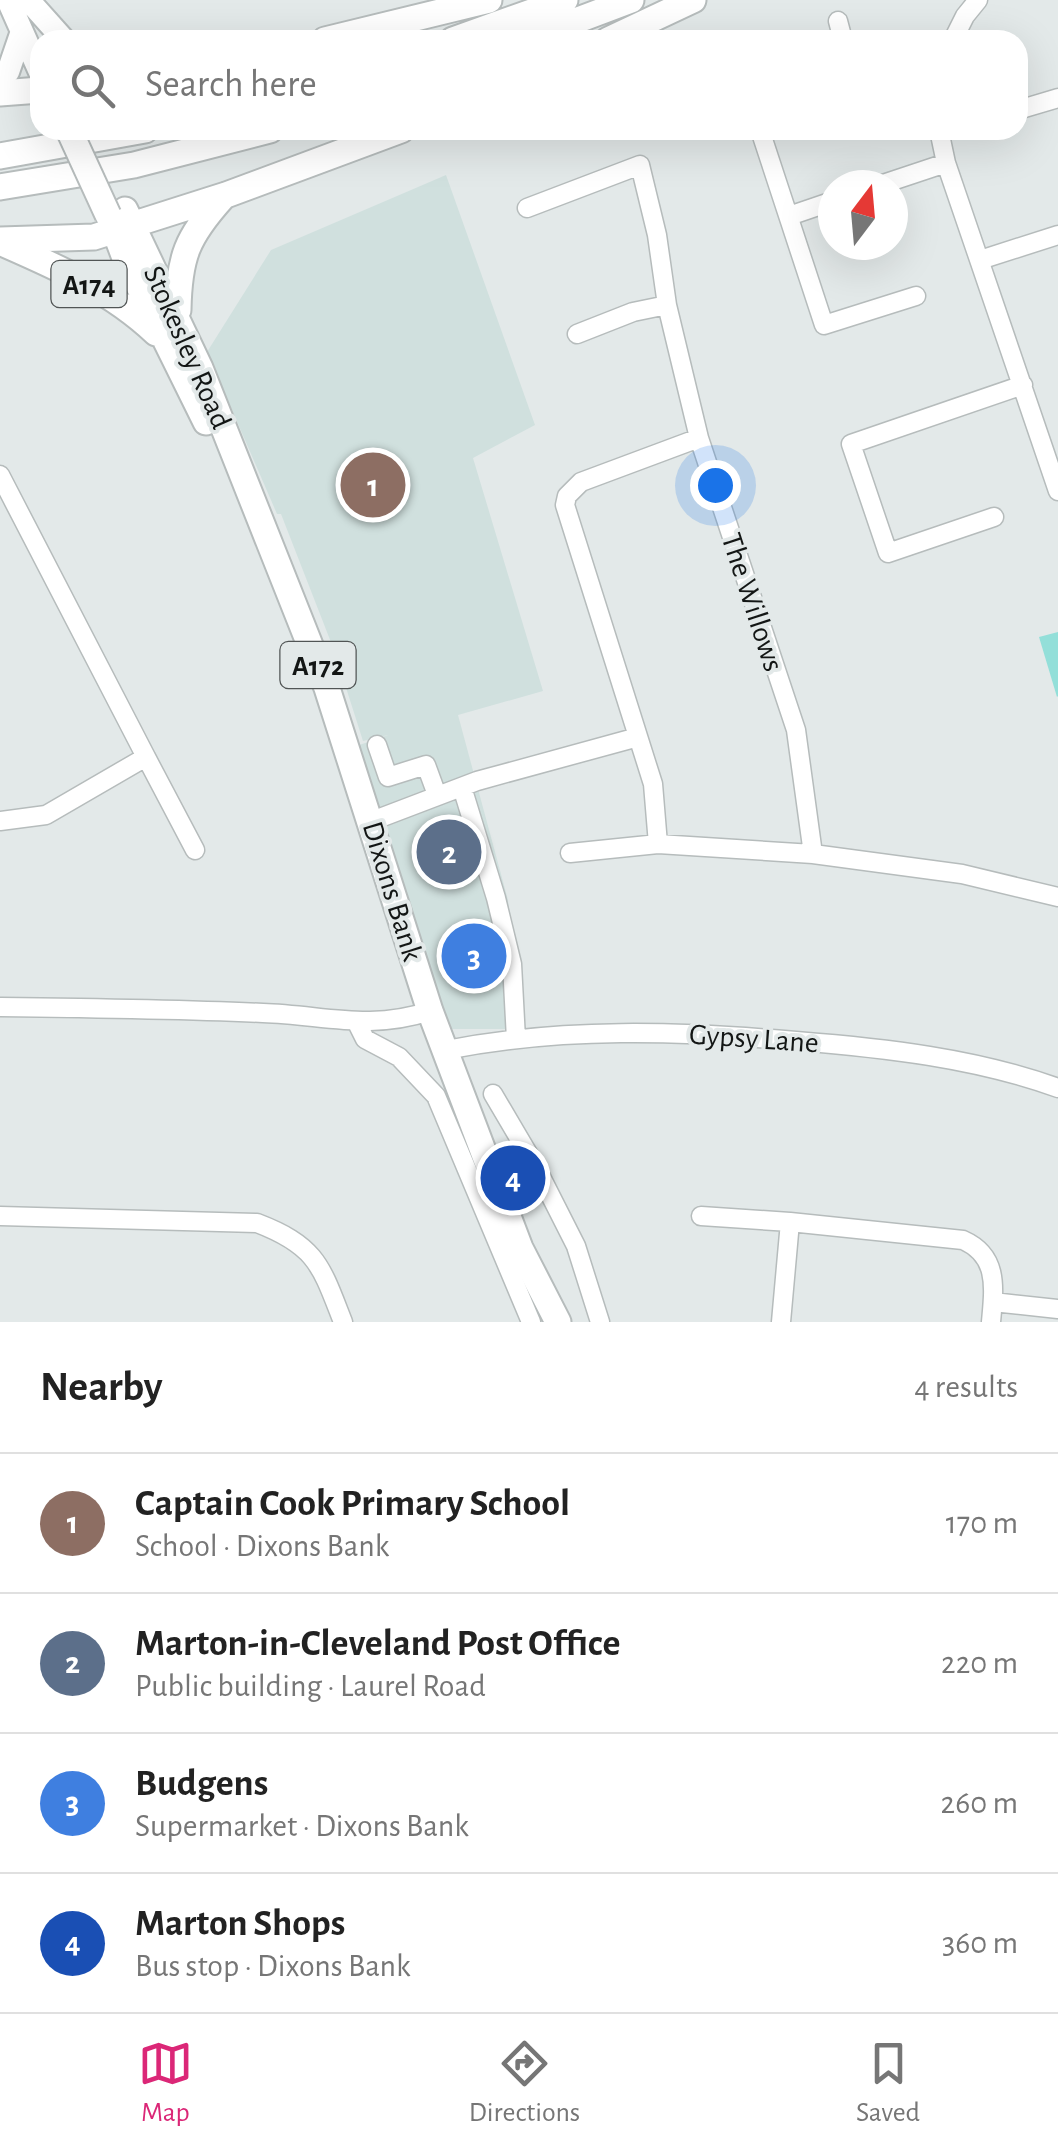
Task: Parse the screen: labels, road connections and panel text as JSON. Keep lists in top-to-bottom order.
{
  "streets": {
    "highway": [
      "A174",
      "Stokesley Road",
      "A172",
      "Dixons Bank"
    ],
    "street": ["The Willows", "Gypsy Lane"]
  },
  "crossings": [
    ["A174", "Stokesley Road"],
    ["A174", "A172"],
    ["Stokesley Road", "A172"],
    ["Stokesley Road", "Dixons Bank"],
    ["A172", "Dixons Bank"],
    ["Dixons Bank", "Gypsy Lane"]
  ],
  "north": "top",
  "page": {
    "search": "Search here",
    "pins": [
      "1",
      "2",
      "3",
      "4"
    ],
    "heading": ["Nearby", "4 results"],
    "list": [
      {
        "mark": "1",
        "name": "Captain Cook Primary School",
        "note": "School · Dixons Bank",
        "value": "170 m"
      },
      {
        "mark": "2",
        "name": "Marton-in-Cleveland Post Office",
        "note": "Public building · Laurel Road",
        "value": "220 m"
      },
      {
        "mark": "3",
        "name": "Budgens",
        "note": "Supermarket · Dixons Bank",
        "value": "260 m"
      },
      {
        "mark": "4",
        "name": "Marton Shops",
        "note": "Bus stop · Dixons Bank",
        "value": "360 m"
      }
    ],
    "nav": ["Map", "Directions", "Saved"]
  }
}
